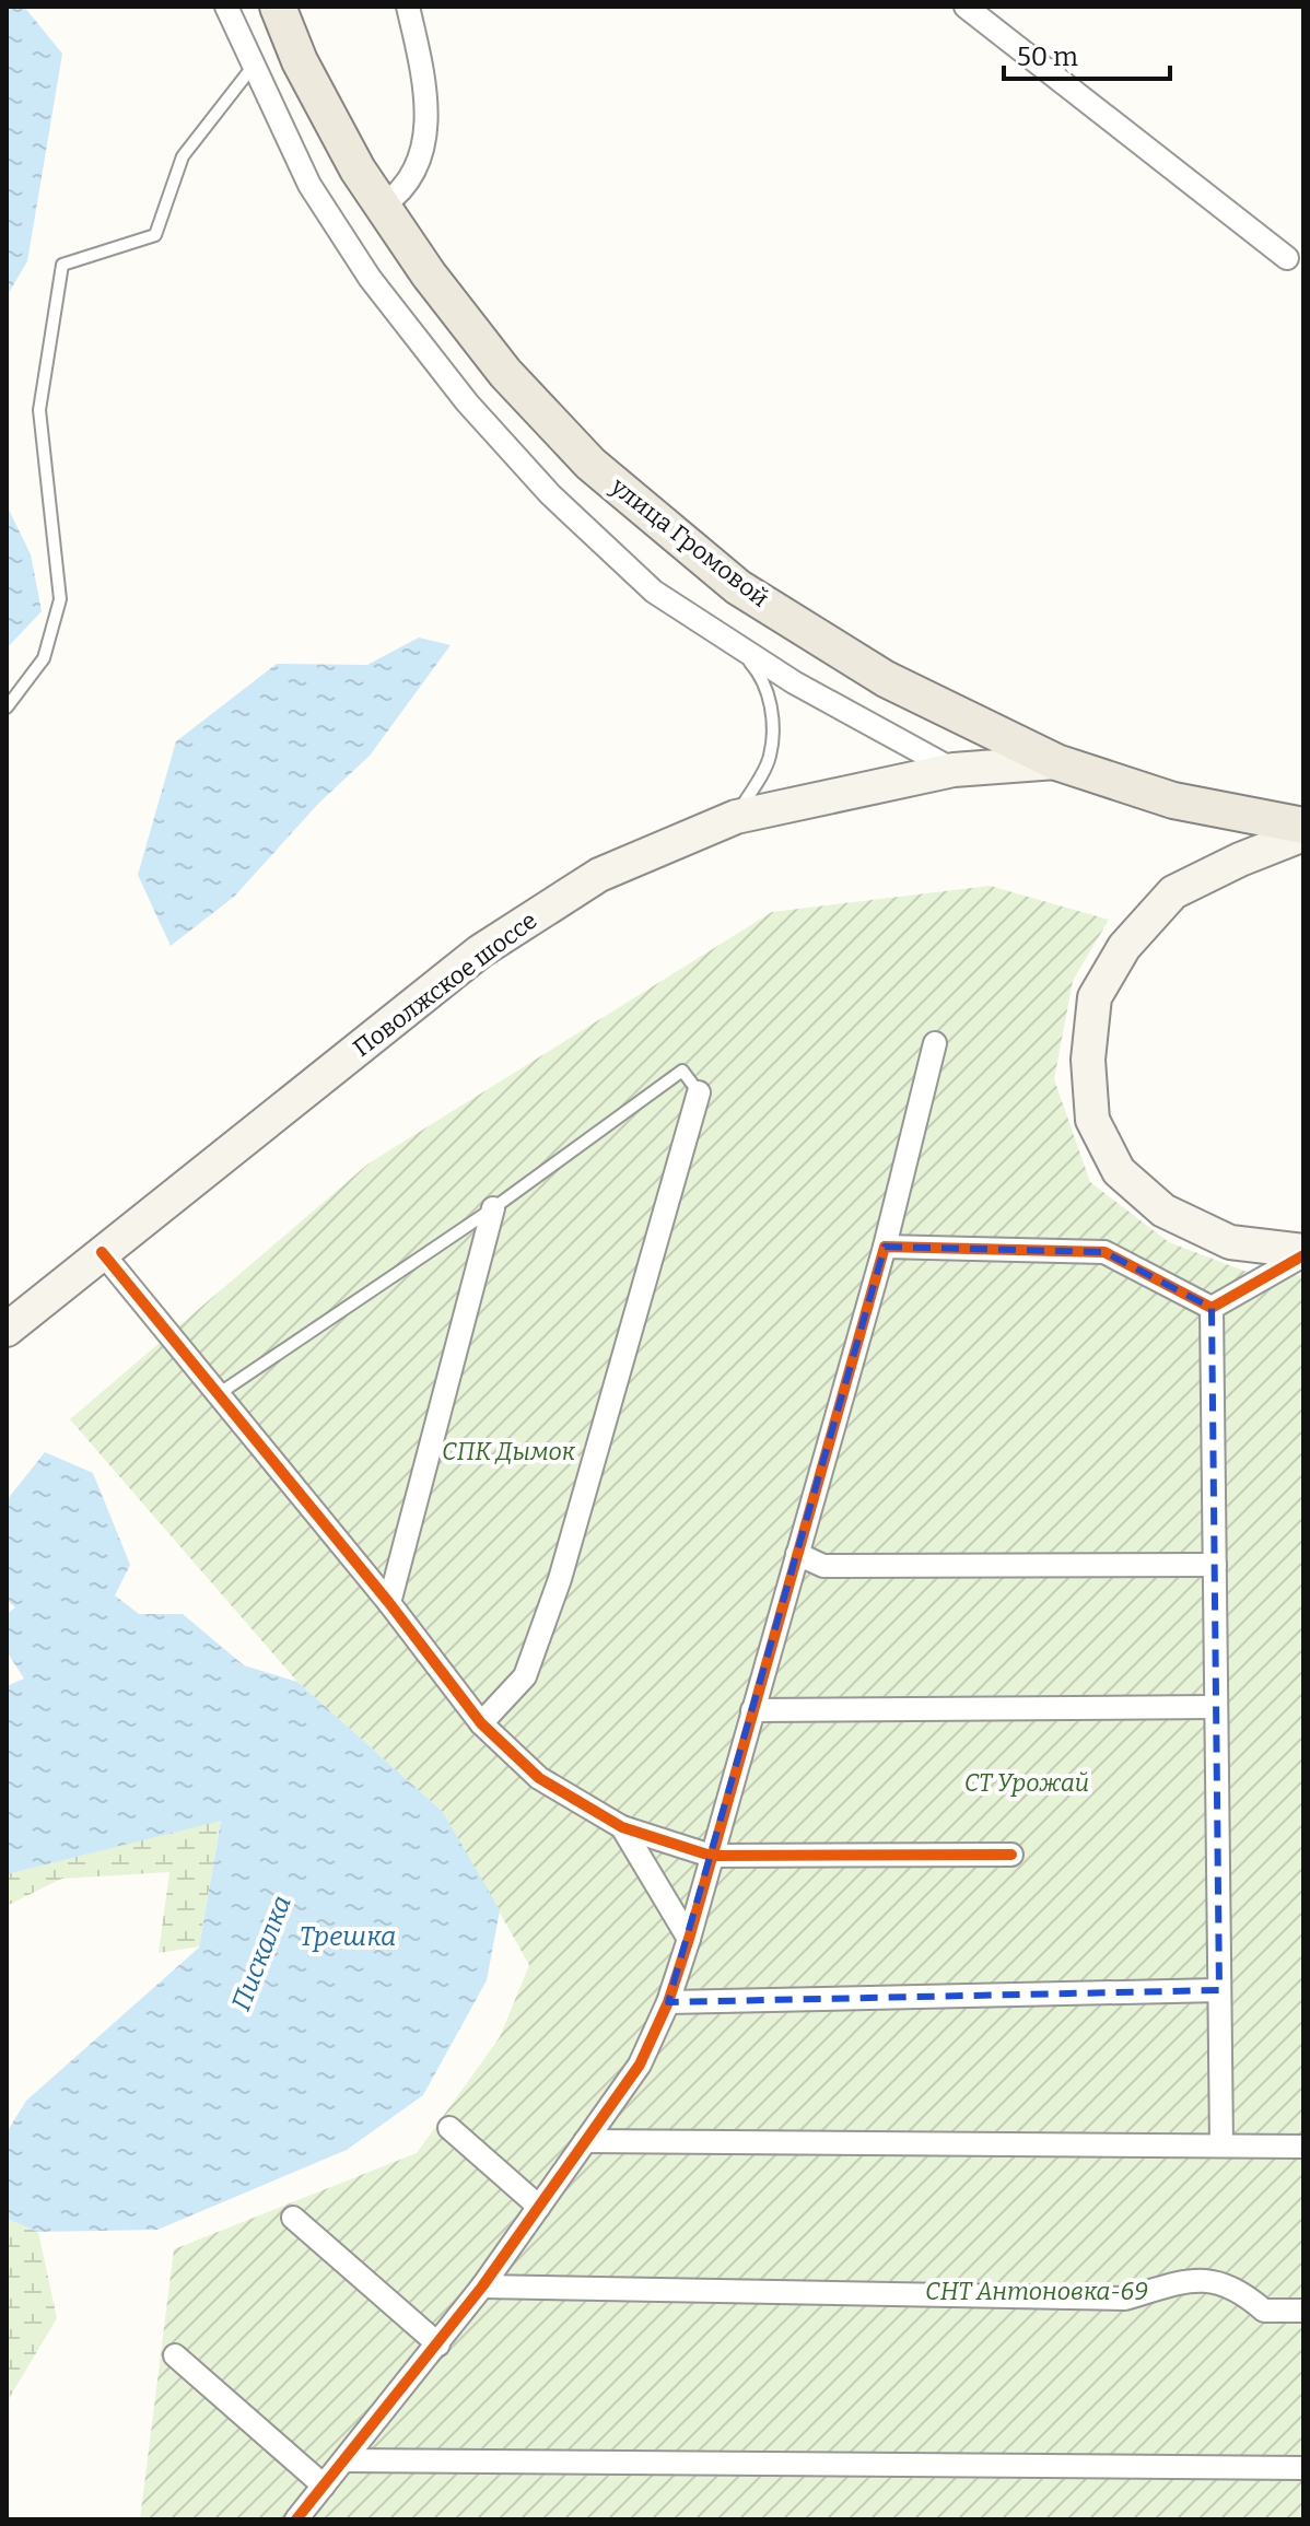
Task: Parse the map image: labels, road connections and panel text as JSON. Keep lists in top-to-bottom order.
{
  "streets": {
    "main road": ["улица Громовой", "Поволжское шоссе"]
  },
  "crossings": [
    ["улица Громовой", "Поволжское шоссе"]
  ],
  "water": ["Трешка", "Пискалка"],
  "parks": ["СПК Дымок", "СТ Урожай", "СНТ Антоновка-69"],
  "scale_bar": "50 m"
}
